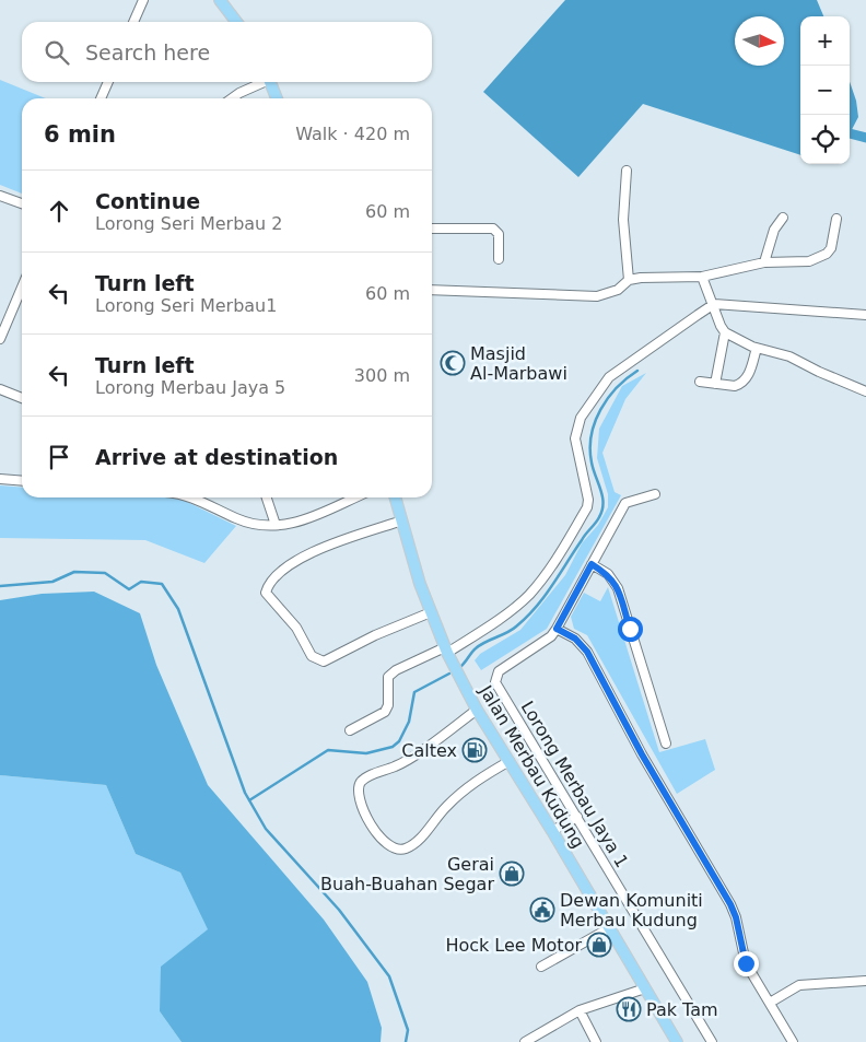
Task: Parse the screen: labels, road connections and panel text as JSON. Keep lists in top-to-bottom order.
{
  "streets": {
    "main road": ["Jalan Merbau Kudung"],
    "street": ["Lorong Merbau Jaya 1"]
  },
  "places": {
    "mosque": ["Masjid Al-Marbawi"],
    "fuel station": ["Caltex"],
    "shop": ["Gerai Buah-Buahan Segar", "Hock Lee Motor"],
    "public building": ["Dewan Komuniti Merbau Kudung"],
    "restaurant": ["Pak Tam"]
  },
  "north": "right",
  "page": {
    "map_buttons": ["+", "−"],
    "search": "Search here",
    "heading": ["6 min", "Walk · 420 m"],
    "list": [
      ["Continue", "Lorong Seri Merbau 2", "60 m"],
      ["Turn left", "Lorong Seri Merbau1", "60 m"],
      ["Turn left", "Lorong Merbau Jaya 5", "300 m"],
      "Arrive at destination"
    ]
  }
}
